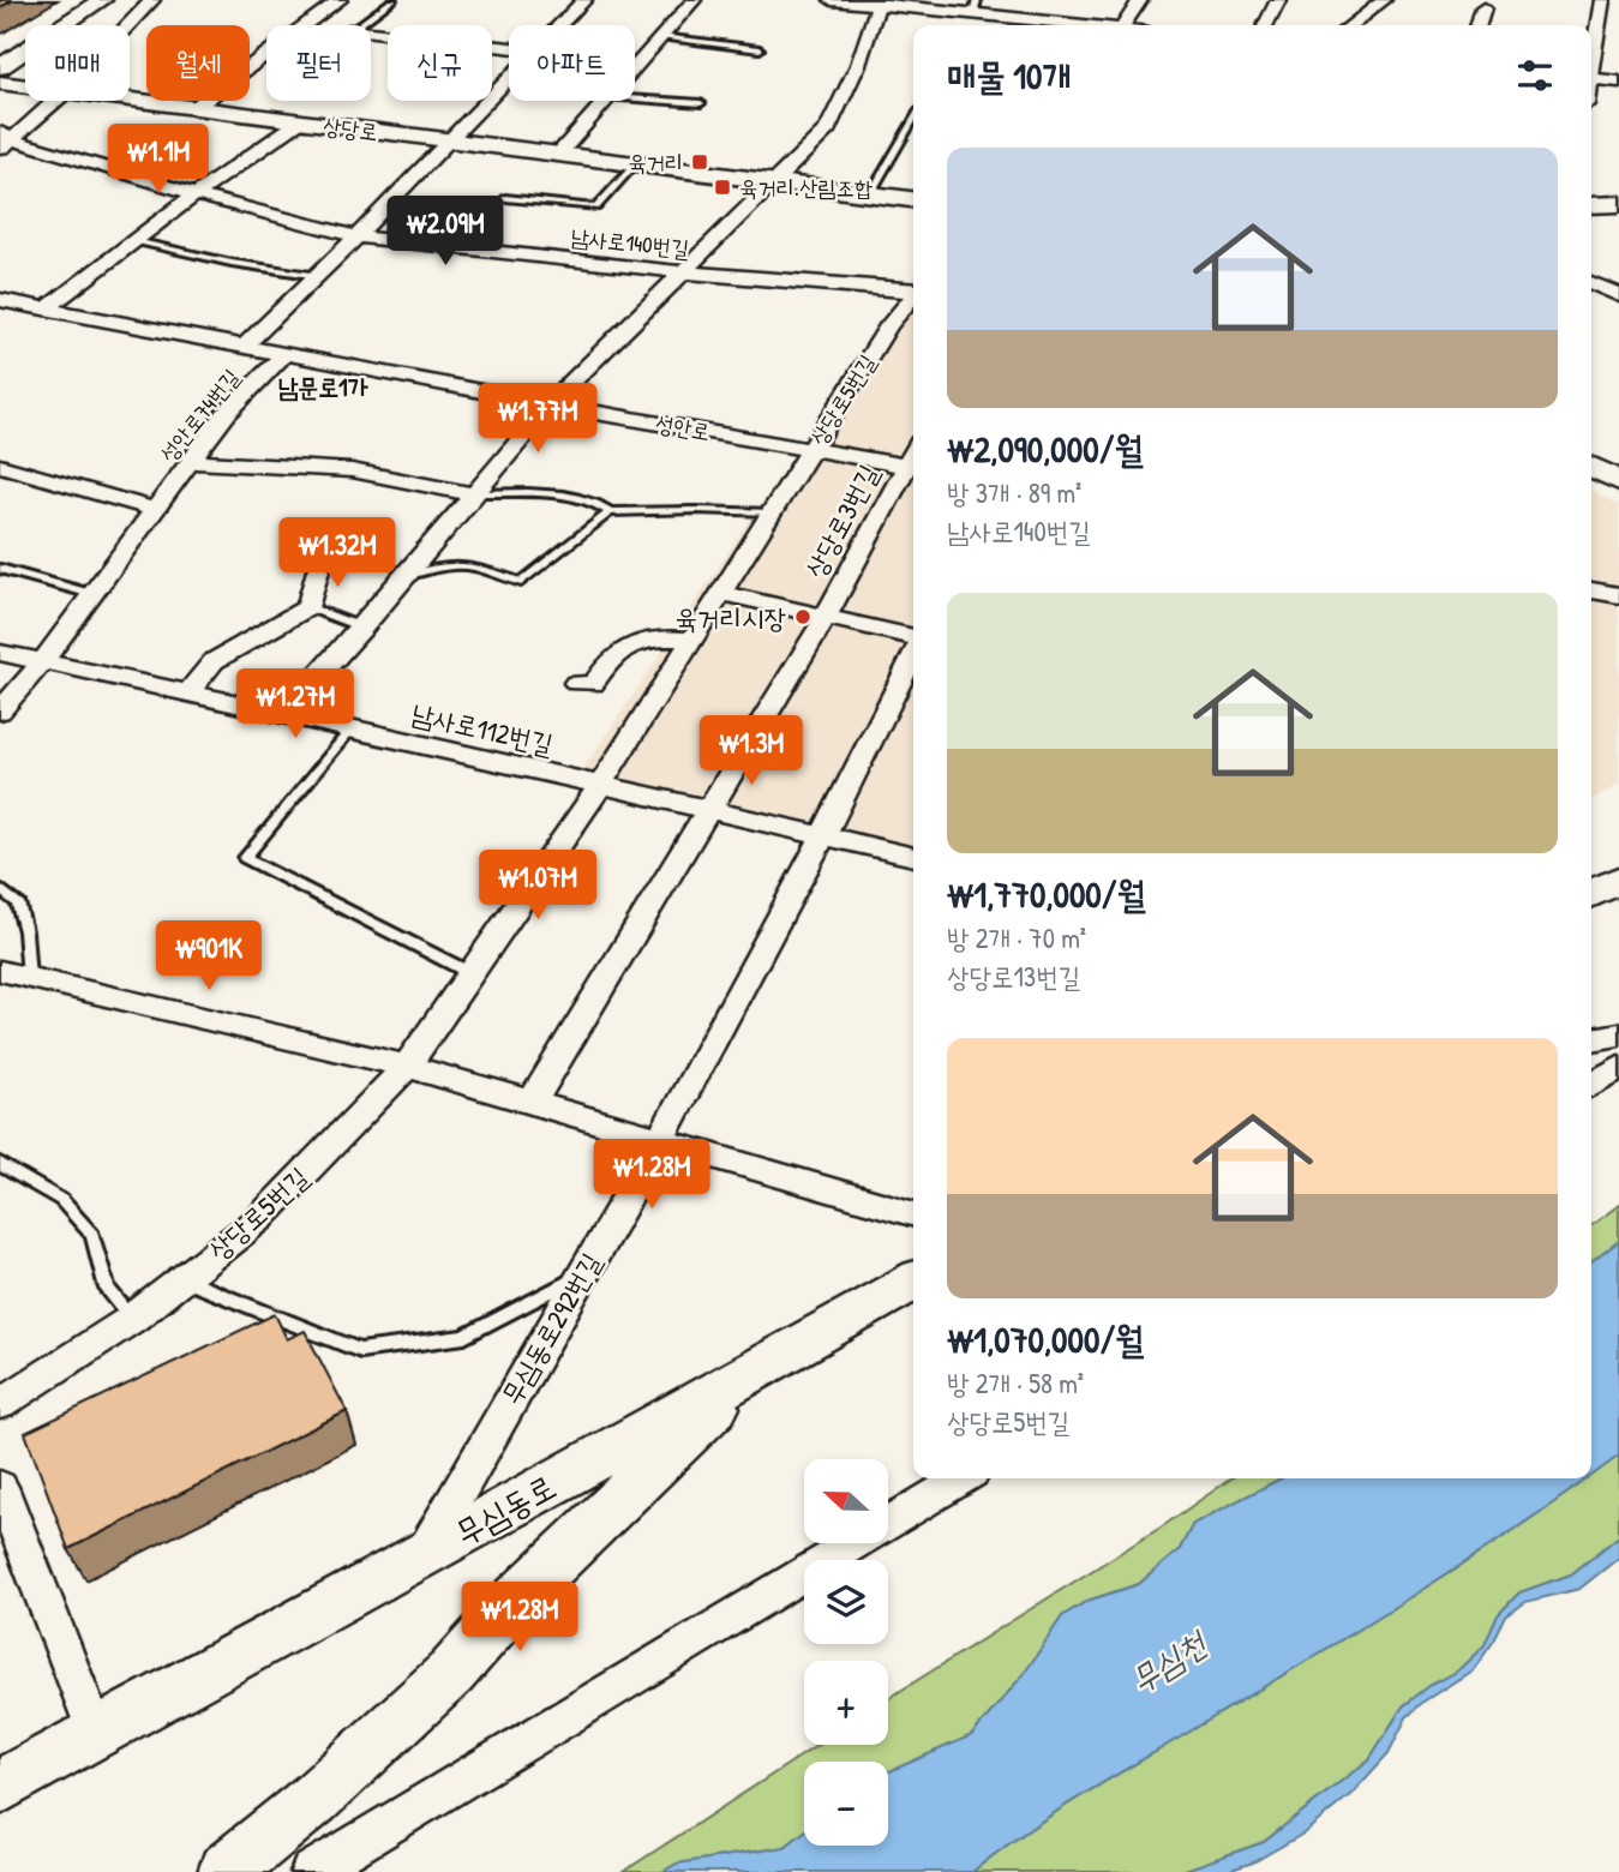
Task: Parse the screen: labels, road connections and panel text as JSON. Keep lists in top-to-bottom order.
{
  "streets": {
    "main road": ["상당로", "무심동로"],
    "street": [
      "남사로140번길",
      "상당로5번길",
      "성안로74번길",
      "성안로",
      "상당로3번길",
      "남사로112번길",
      "무심동로292번길"
    ]
  },
  "crossings": [
    ["상당로5번길", "성안로"],
    ["상당로5번길", "남사로112번길"],
    ["성안로74번길", "성안로"],
    ["성안로74번길", "남사로112번길"],
    ["성안로", "상당로3번길"],
    ["상당로3번길", "남사로112번길"],
    ["남사로112번길", "무심동로292번길"],
    ["무심동로292번길", "무심동로"]
  ],
  "districts": ["남문로1가"],
  "water": ["무심천"],
  "places": {
    "transit": ["육거리", "육거리.산림조합"],
    "other": ["육거리시장"]
  },
  "north": "left",
  "page": {
    "chip": [
      "매매",
      "월세",
      "필터",
      "신규",
      "아파트"
    ],
    "heading": "매물 10개",
    "price": [
      "₩1.1M",
      "₩2.09M",
      "₩1.77M",
      "₩1.32M",
      "₩1.27M",
      "₩1.3M",
      "₩1.07M",
      "₩901K",
      "₩1.28M",
      "₩1.28M"
    ],
    "list": [
      {
        "name": "₩2,090,000/월",
        "note": "방 3개 · 89 m² · 남사로140번길"
      },
      {
        "name": "₩1,770,000/월",
        "note": "방 2개 · 70 m² · 상당로13번길"
      },
      {
        "name": "₩1,070,000/월",
        "note": "방 2개 · 58 m² · 상당로5번길"
      }
    ],
    "map_buttons": ["+", "−"]
  }
}
